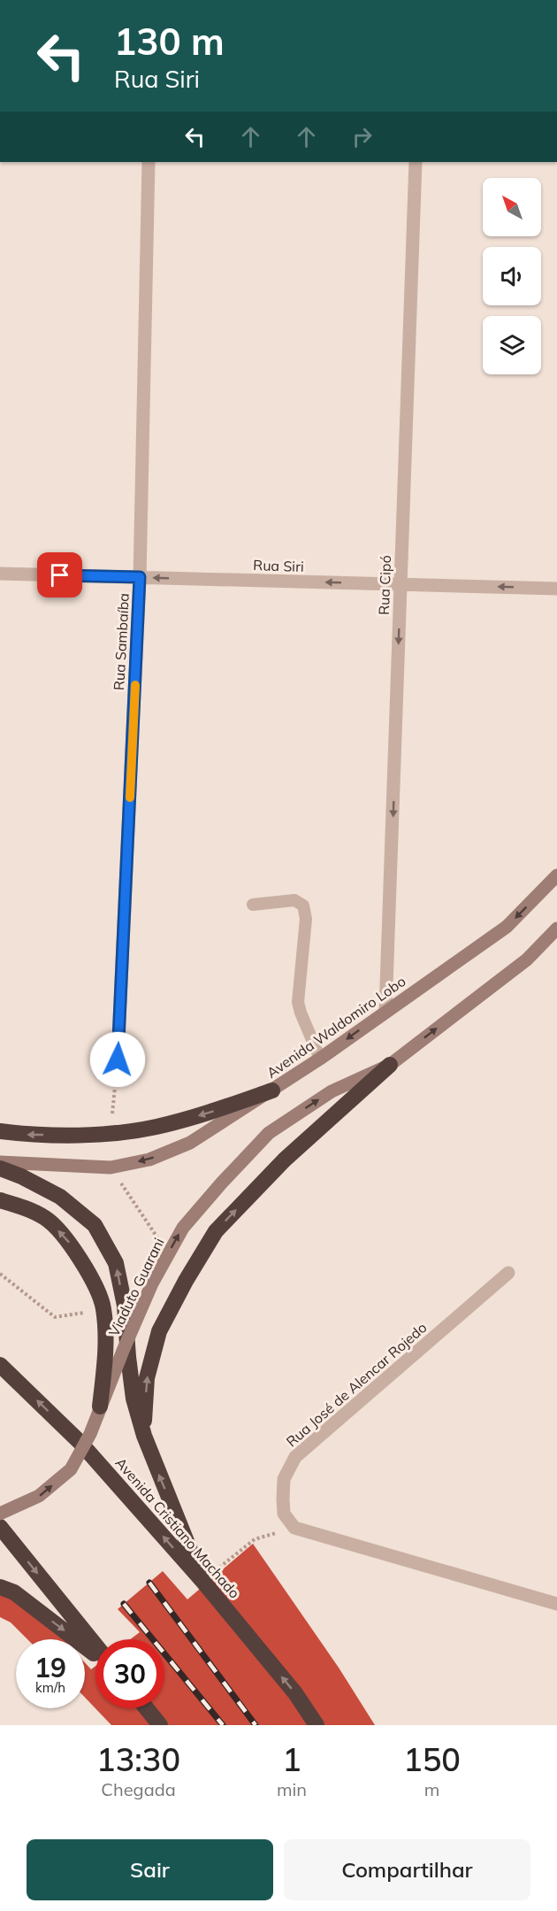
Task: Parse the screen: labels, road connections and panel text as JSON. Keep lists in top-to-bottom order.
{
  "streets": {
    "highway": ["Avenida Cristiano Machado"],
    "main road": ["Avenida Waldomiro Lobo", "Viaduto Guarani"],
    "street": [
      "Rua Siri",
      "Rua Cipó",
      "Rua Sambaíba",
      "Rua José de Alencar Rojedo"
    ]
  },
  "crossings": [
    ["Rua Siri", "Rua Cipó"],
    ["Rua Siri", "Rua Sambaíba"],
    ["Rua Cipó", "Avenida Waldomiro Lobo"]
  ],
  "one_way": ["Rua Siri", "Rua Cipó", "Viaduto Guarani"],
  "north": "top left",
  "page": {
    "turn": ["130 m", "Rua Siri"],
    "speed": "19 km/h",
    "limit": "30",
    "eta": [
      "13:30",
      "Chegada",
      "1",
      "min",
      "150",
      "m"
    ],
    "buttons": ["Sair", "Compartilhar"]
  }
}
